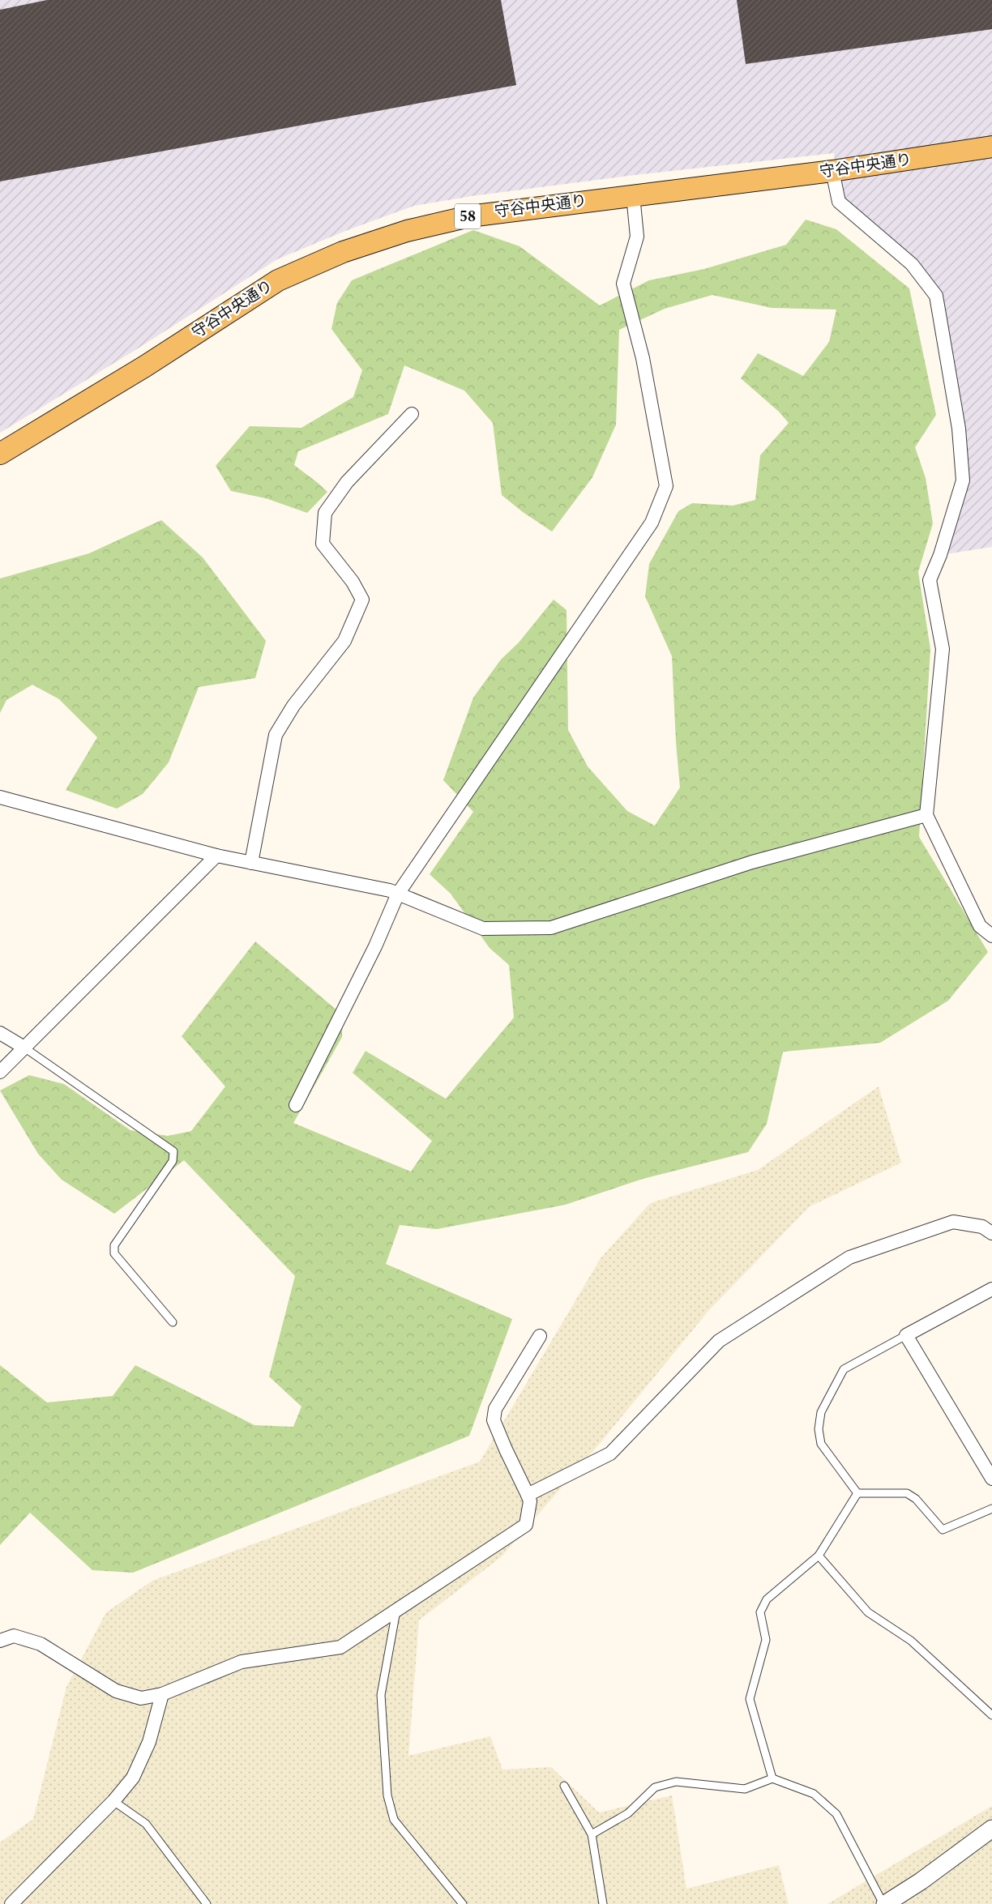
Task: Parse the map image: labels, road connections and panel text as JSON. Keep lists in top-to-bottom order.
{
  "streets": {
    "main road": ["守谷中央通り", "58"]
  }
}
